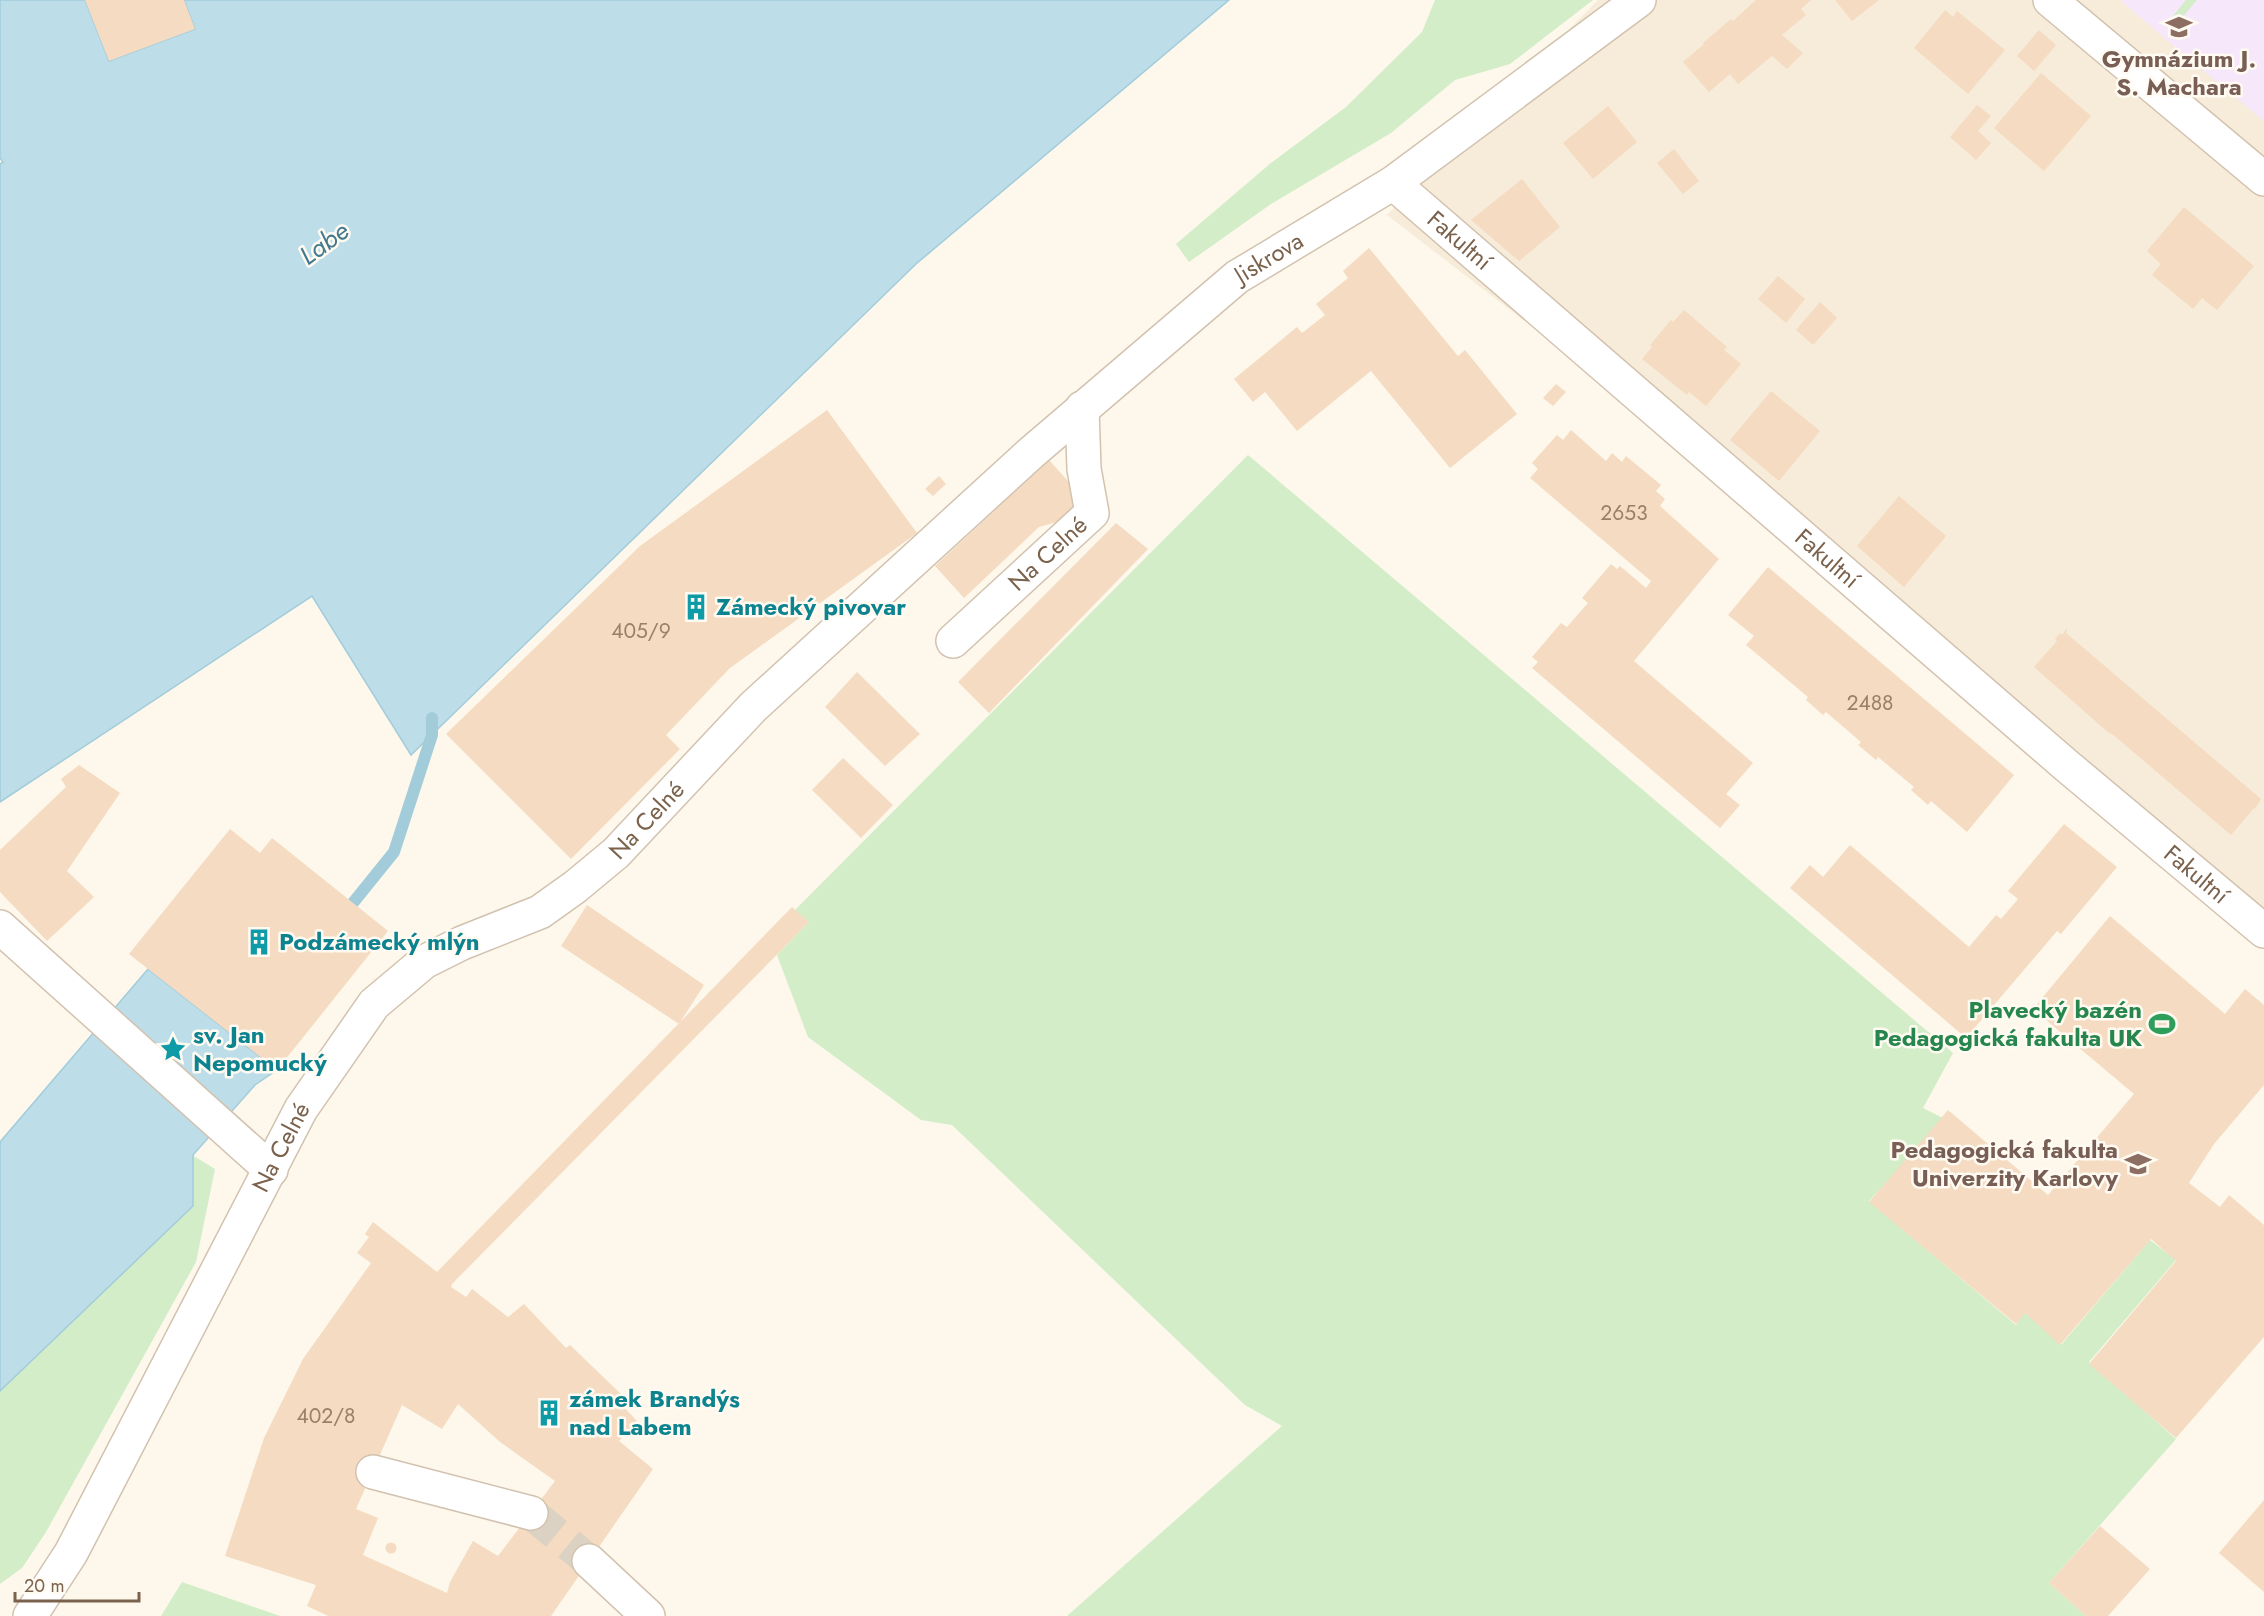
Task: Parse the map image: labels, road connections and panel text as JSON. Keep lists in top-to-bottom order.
{
  "streets": {
    "street": ["Fakultní", "Jiskrova", "Na Celné"]
  },
  "crossings": [
    ["Fakultní", "Jiskrova"],
    ["Jiskrova", "Na Celné"]
  ],
  "water": ["Labe"],
  "places": {
    "school or university": ["Gymnázium J. S. Machara", "Pedagogická fakulta Univerzity Karlovy"],
    "building": ["Zámecký pivovar", "Podzámecký mlýn", "zámek Brandýs nad Labem"],
    "sports": ["Plavecký bazén Pedagogická fakulta UK"],
    "place": ["sv. Jan Nepomucký"]
  },
  "house_numbers": [
    "2653",
    "405/9",
    "2488",
    "402/8"
  ],
  "scale_bar": "20 m"
}
